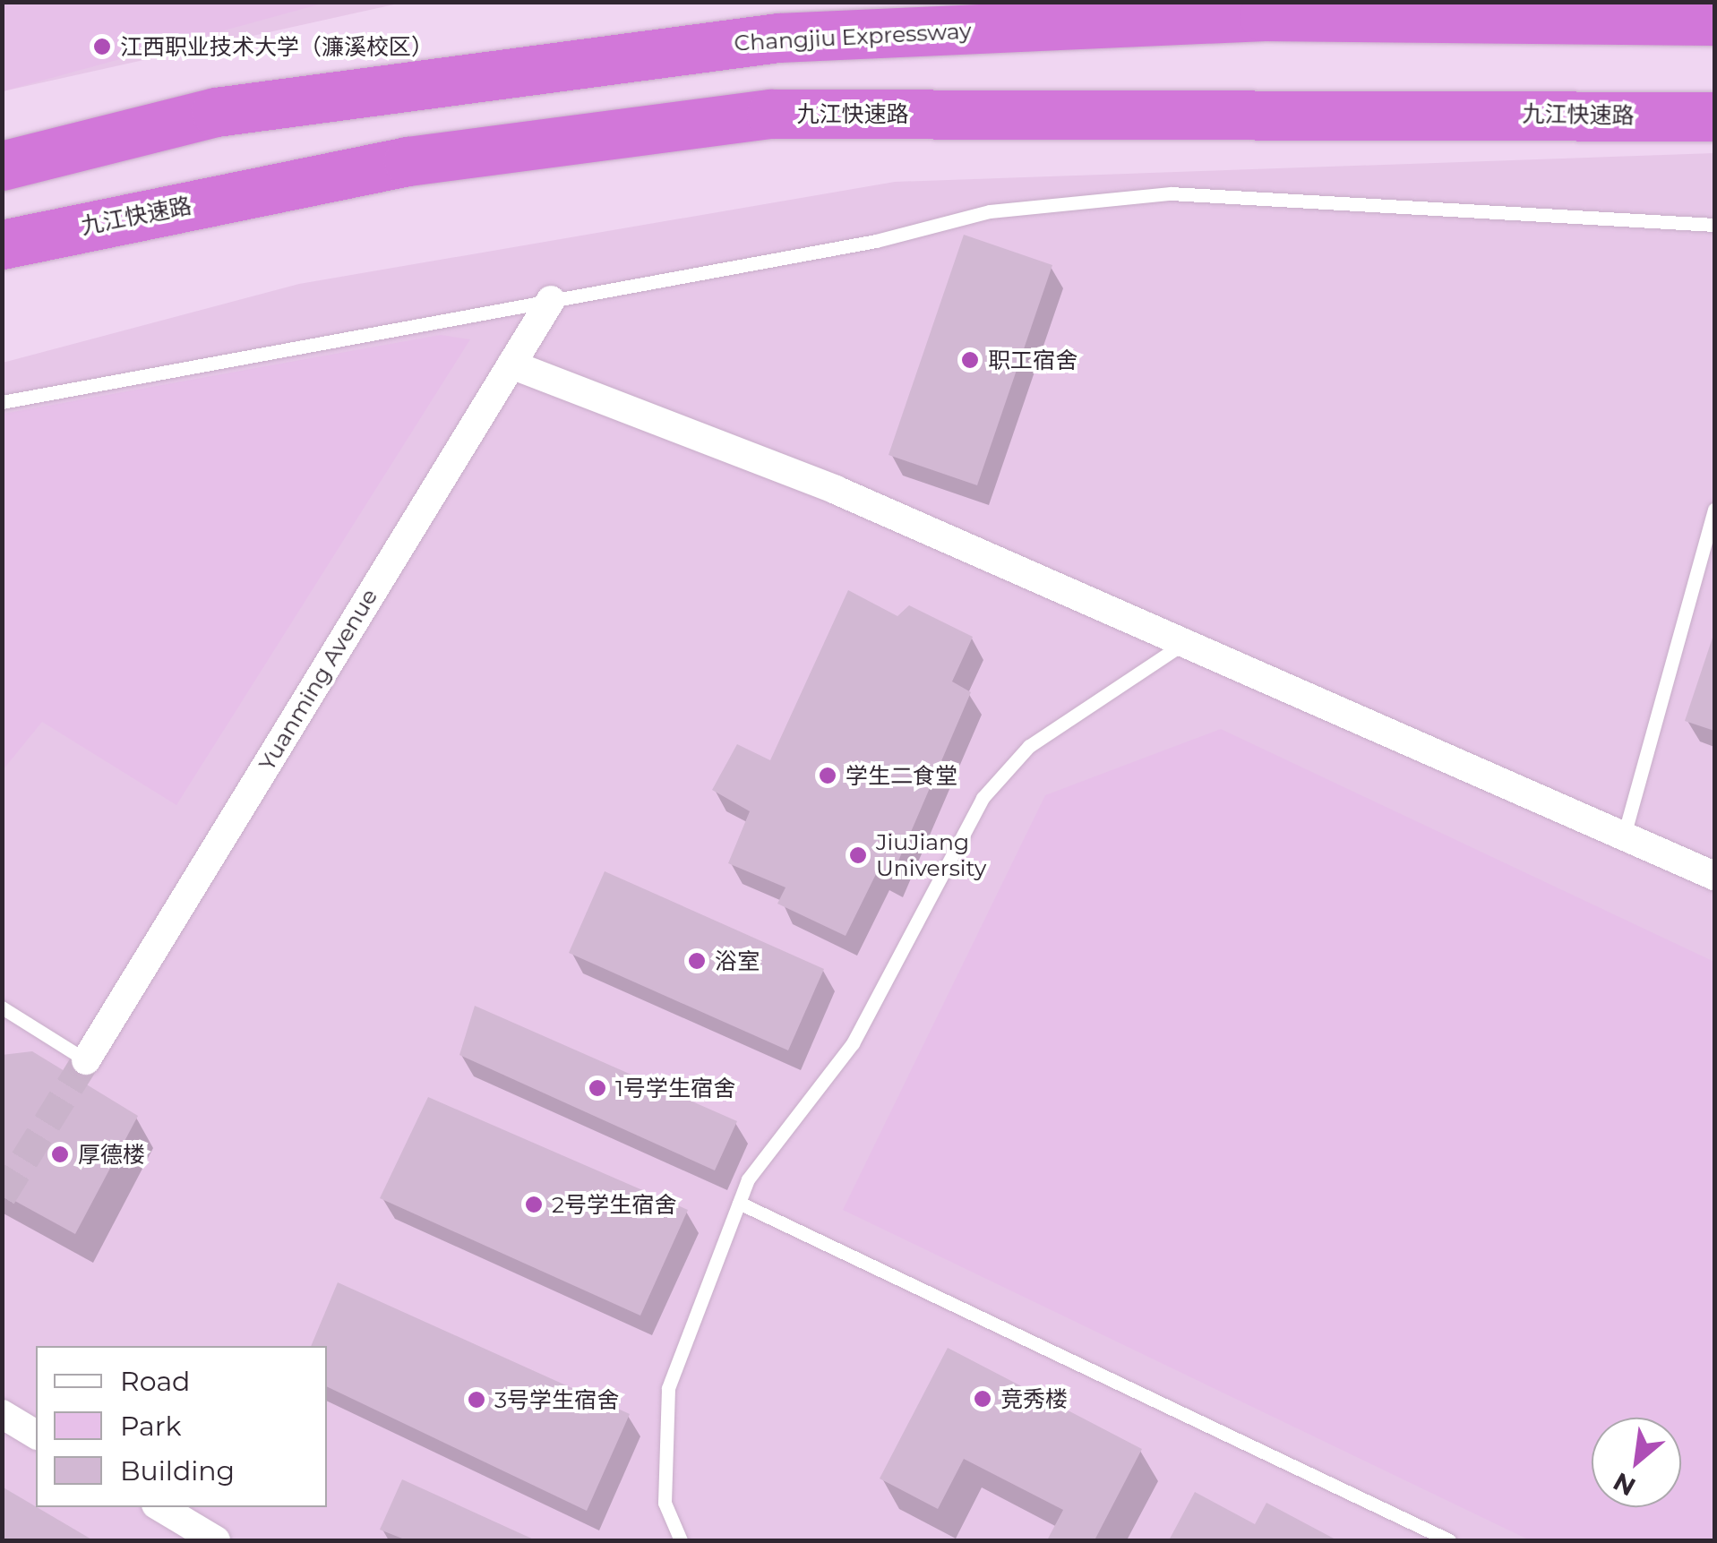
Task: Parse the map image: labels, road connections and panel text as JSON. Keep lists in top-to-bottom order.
{
  "streets": {
    "highway": ["Changjiu Expressway", "九江快速路"],
    "street": ["Yuanming Avenue"]
  },
  "places": [
    "江西职业技术大学（濂溪校区）",
    "职工宿舍",
    "学生二食堂",
    "JiuJiang University",
    "浴室",
    "1号学生宿舍",
    "厚德楼",
    "2号学生宿舍",
    "竞秀楼",
    "3号学生宿舍"
  ],
  "legend": ["Road", "Park", "Building"],
  "north": "bottom left"
}
